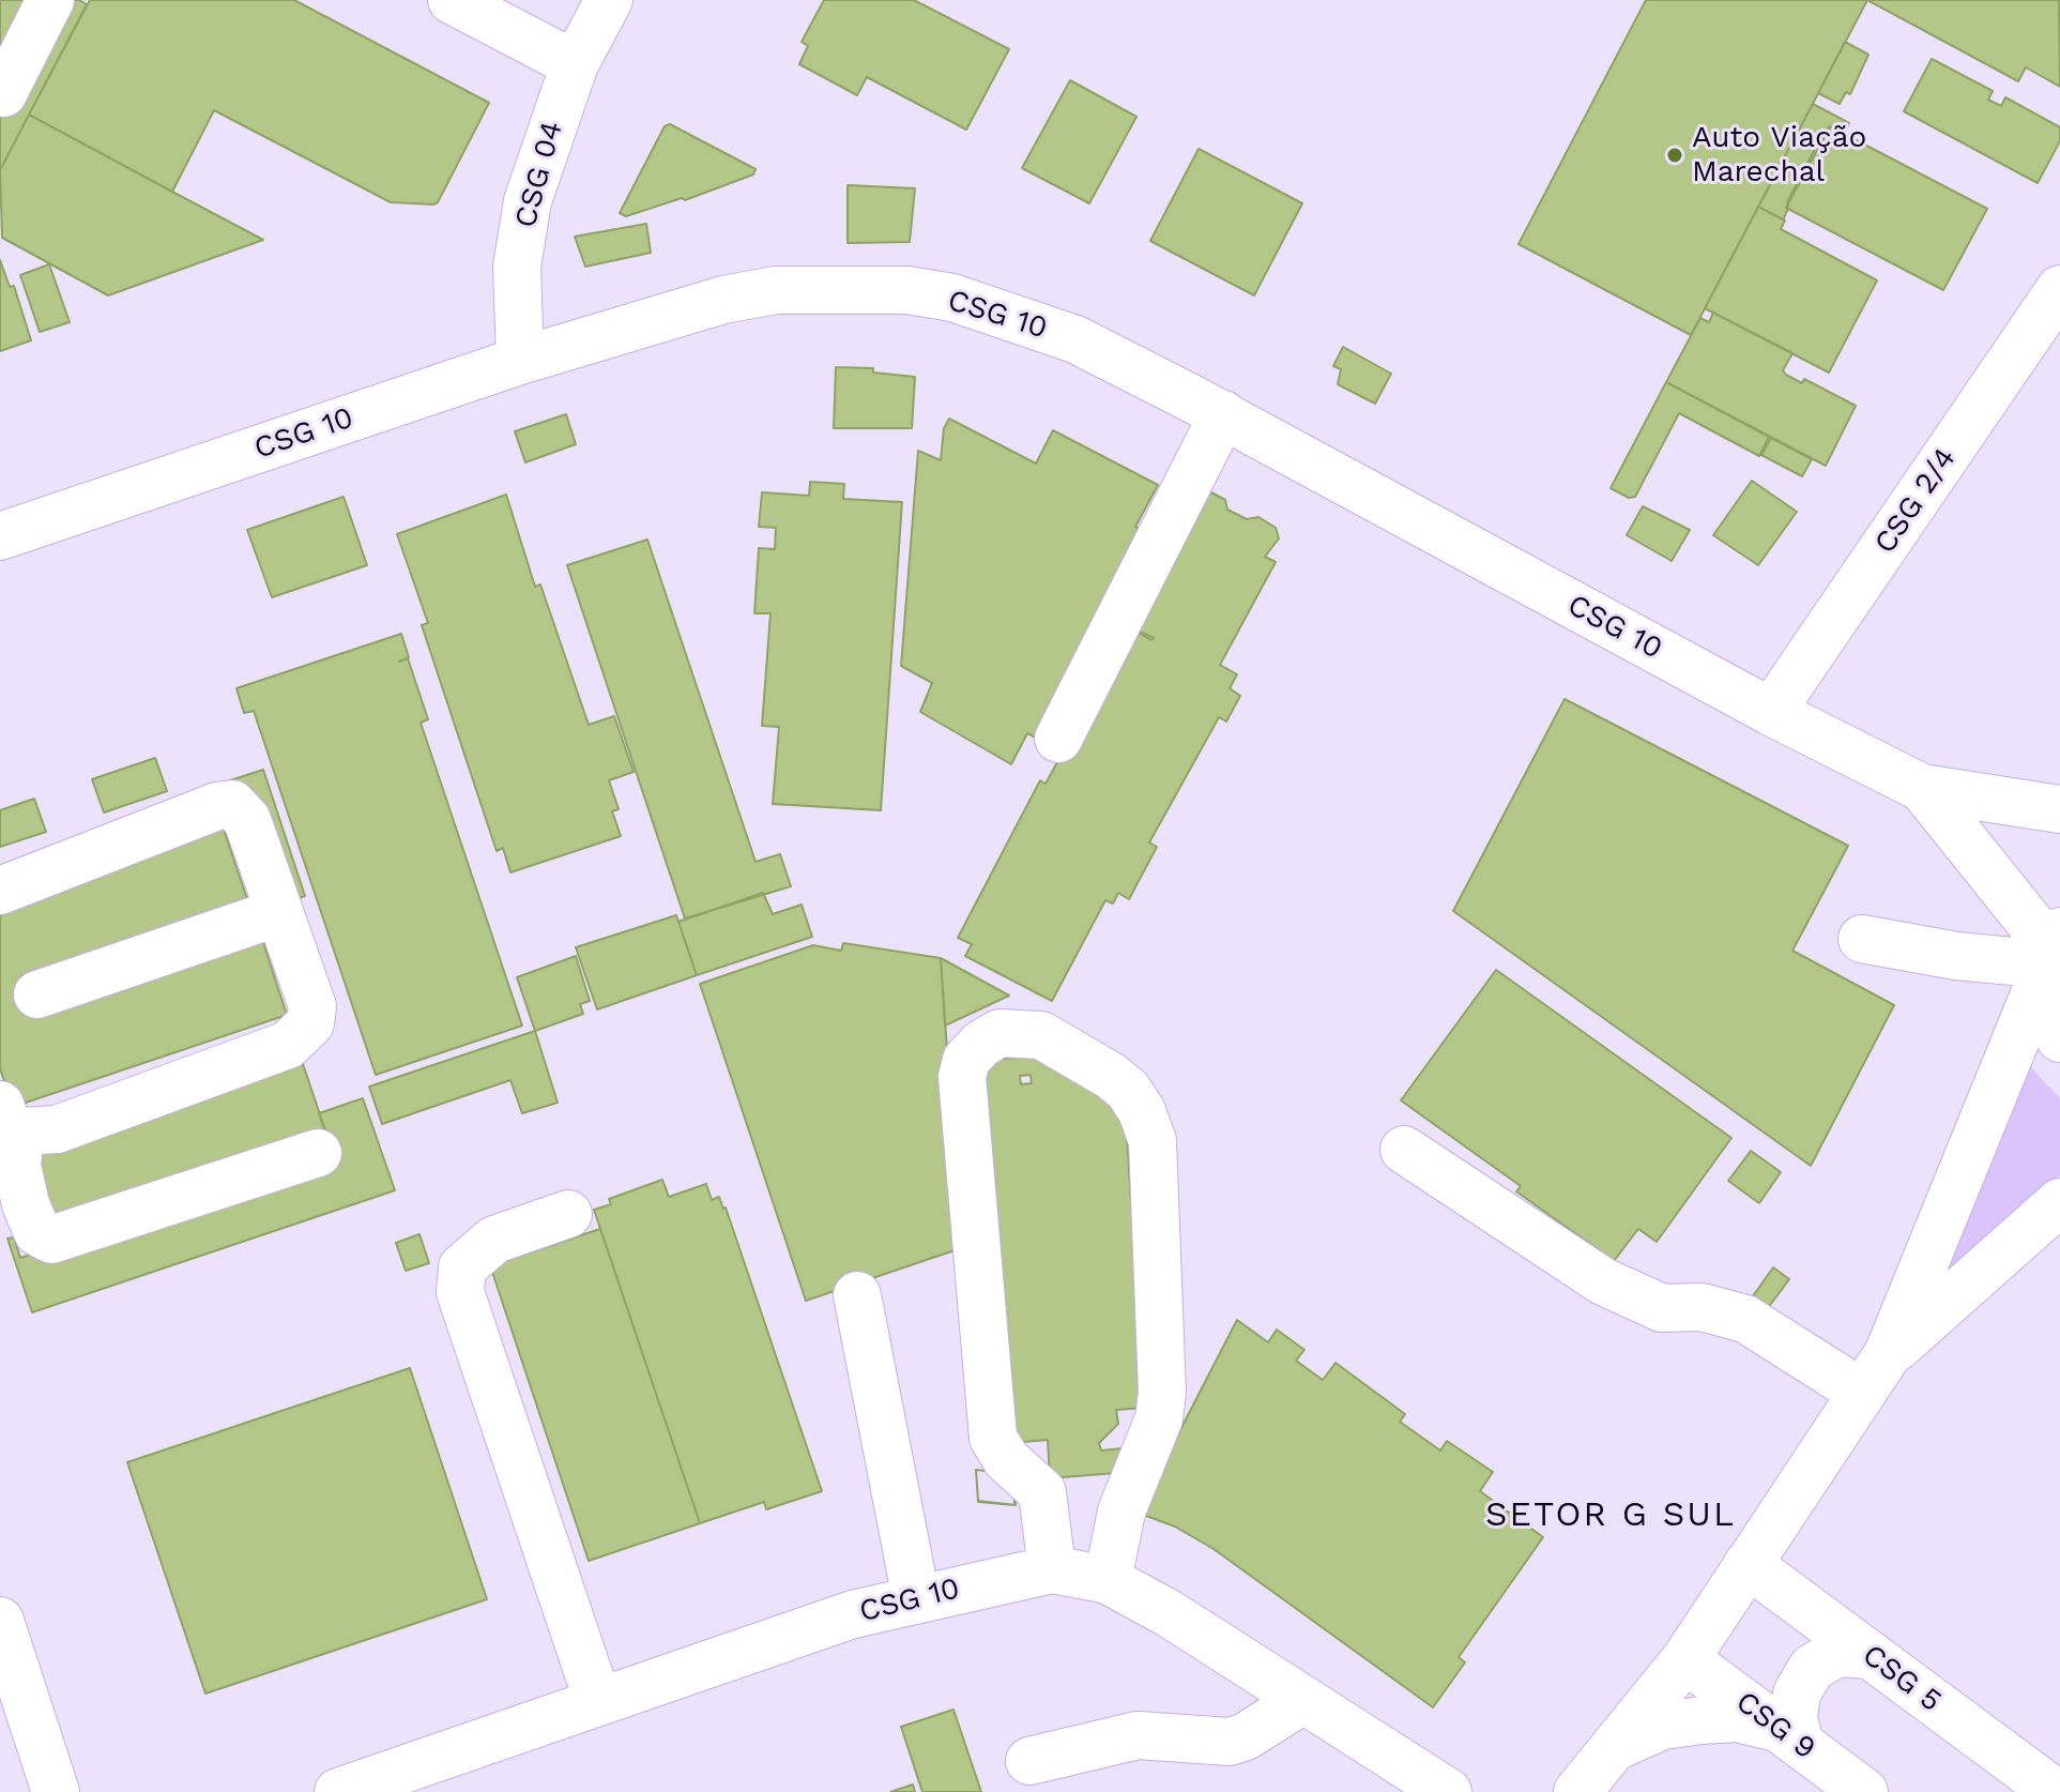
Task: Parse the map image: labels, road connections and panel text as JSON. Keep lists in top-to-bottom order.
{
  "streets": {
    "street": [
      "CSG 04",
      "CSG 10",
      "CSG 2/4",
      "CSG 5",
      "CSG 9"
    ]
  },
  "crossings": [
    ["CSG 04", "CSG 10"],
    ["CSG 10", "CSG 2/4"]
  ],
  "districts": ["SETOR G SUL"],
  "places": ["Auto Viação Marechal"]
}
